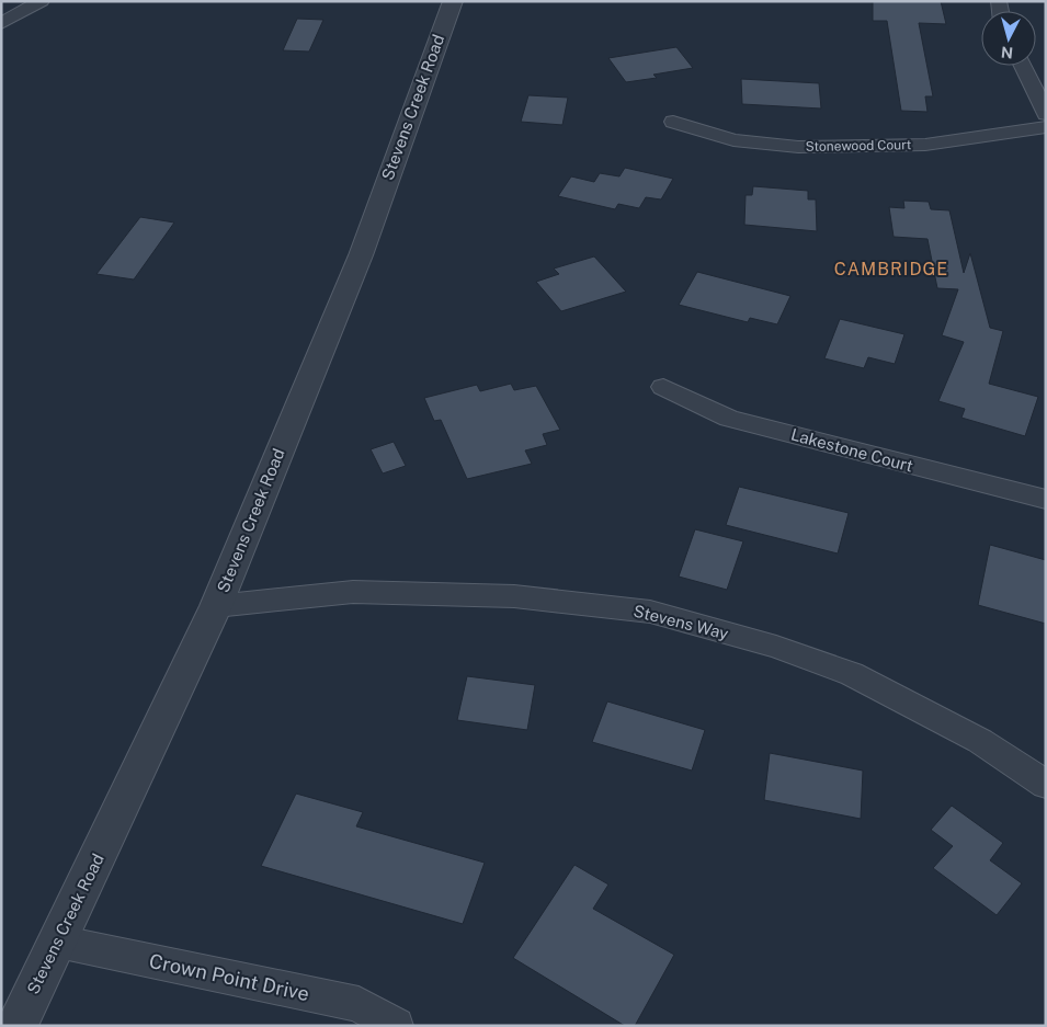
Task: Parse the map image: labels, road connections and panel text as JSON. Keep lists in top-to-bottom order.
{
  "streets": {
    "street": [
      "Stevens Creek Road",
      "Stonewood Court",
      "Lakestone Court",
      "Stevens Way",
      "Crown Point Drive"
    ]
  },
  "crossings": [
    ["Stevens Creek Road", "Stevens Way"],
    ["Stevens Creek Road", "Crown Point Drive"]
  ],
  "districts": ["CAMBRIDGE"],
  "north": "bottom"
}
